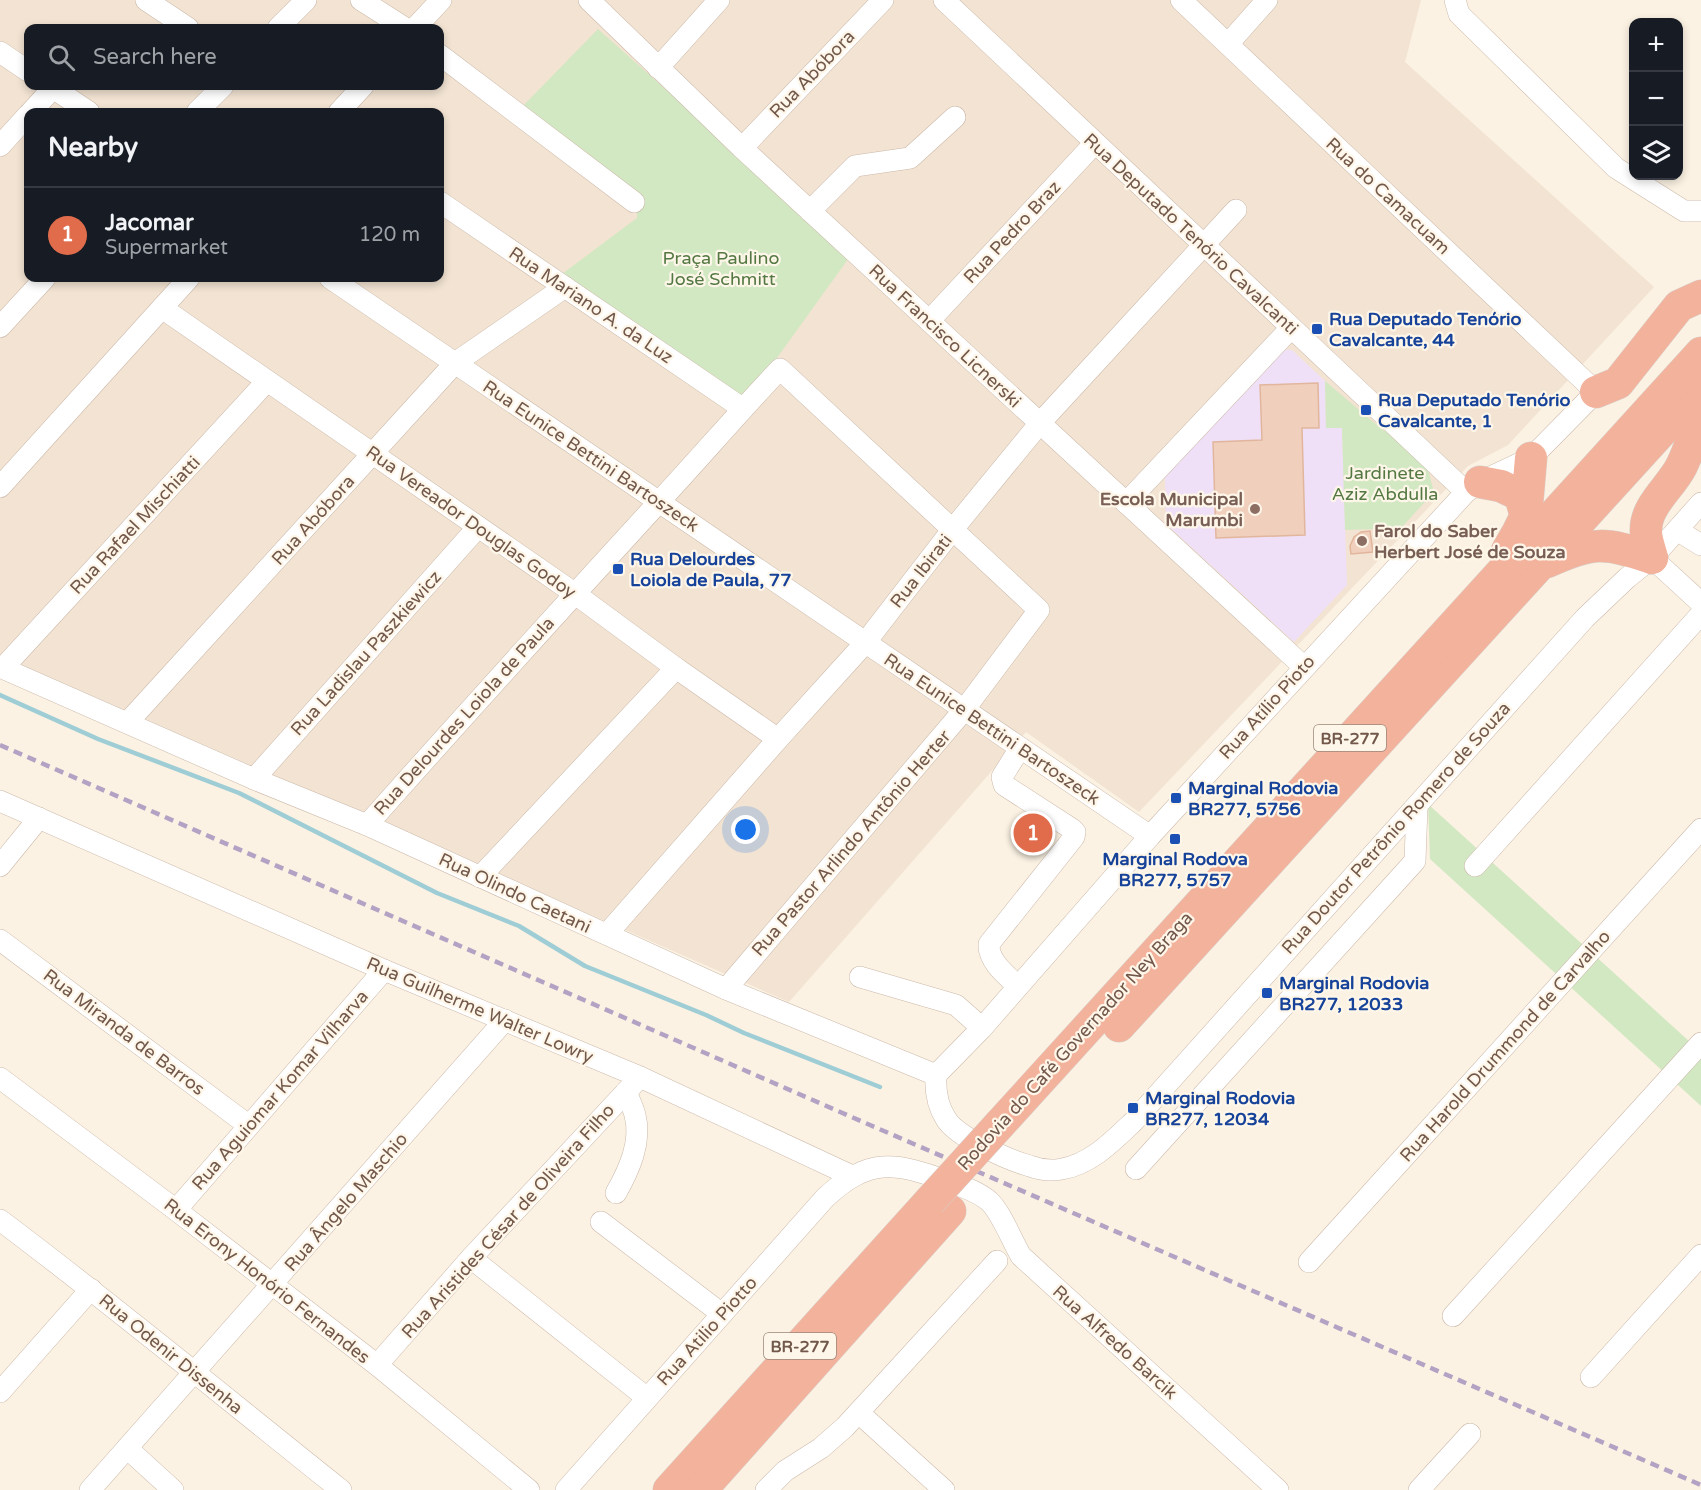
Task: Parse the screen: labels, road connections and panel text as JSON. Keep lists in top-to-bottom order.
{
  "streets": {
    "highway": ["BR-277", "Rodovia do Café Governador Ney Braga"],
    "street": [
      "Rua Abóbora",
      "Rua do Camacuam",
      "Rua Pedro Braz",
      "Rua Deputado Tenório Cavalcanti",
      "Rua Mariano A. da Luz",
      "Rua Francisco Licnerski",
      "Rua Eunice Bettini Bartoszeck",
      "Rua Vereador Douglas Godoy",
      "Rua Rafael Mischiatti",
      "Rua Ibirati",
      "Rua Ladislau Paszkiewicz",
      "Rua Atílio Pioto",
      "Rua Delourdes Loiola de Paula",
      "Rua Doutor Petrônio Romero de Souza",
      "Rua Pastor Arlindo Antônio Herter",
      "Rua Olindo Caetani",
      "Rua Guilherme Walter Lowry",
      "Rua Miranda de Barros",
      "Rua Harold Drummond de Carvalho",
      "Rua Aguiomar Komar Vilharva",
      "Rua Ângelo Maschio",
      "Rua Aristides César de Oliveira Filho",
      "Rua Erony Honório Fernandes",
      "Rua Atilio Piotto",
      "Rua Alfredo Barcik",
      "Rua Odenir Dissenha"
    ]
  },
  "crossings": [
    ["Rua Abóbora", "Rua Mariano A. da Luz"],
    ["Rua Abóbora", "Rua Francisco Licnerski"],
    ["Rua Abóbora", "Rua Eunice Bettini Bartoszeck"],
    ["Rua Abóbora", "Rua Vereador Douglas Godoy"],
    ["Rua Abóbora", "Rua Olindo Caetani"],
    ["Rua do Camacuam", "Rua Atílio Pioto"],
    ["Rua Pedro Braz", "Rua Deputado Tenório Cavalcanti"],
    ["Rua Pedro Braz", "Rua Francisco Licnerski"],
    ["Rua Deputado Tenório Cavalcanti", "Rua Ibirati"],
    ["Rua Deputado Tenório Cavalcanti", "Rua Atílio Pioto"],
    ["Rua Mariano A. da Luz", "Rua Delourdes Loiola de Paula"],
    ["Rua Francisco Licnerski", "Rua Ibirati"],
    ["Rua Francisco Licnerski", "Rua Atílio Pioto"],
    ["Rua Eunice Bettini Bartoszeck", "Rua Ibirati"],
    ["Rua Eunice Bettini Bartoszeck", "Rua Atílio Pioto"],
    ["Rua Eunice Bettini Bartoszeck", "Rua Delourdes Loiola de Paula"],
    ["Rua Eunice Bettini Bartoszeck", "Rua Pastor Arlindo Antônio Herter"],
    ["Rua Vereador Douglas Godoy", "Rua Rafael Mischiatti"],
    ["Rua Vereador Douglas Godoy", "Rua Ibirati"],
    ["Rua Vereador Douglas Godoy", "Rua Ladislau Paszkiewicz"],
    ["Rua Vereador Douglas Godoy", "Rua Delourdes Loiola de Paula"],
    ["Rua Rafael Mischiatti", "Rua Olindo Caetani"],
    ["Rua Ibirati", "Rua Delourdes Loiola de Paula"],
    ["Rua Ibirati", "Rua Pastor Arlindo Antônio Herter"],
    ["Rua Ibirati", "Rua Olindo Caetani"],
    ["Rua Ladislau Paszkiewicz", "Rua Olindo Caetani"],
    ["Rua Atílio Pioto", "Rua Olindo Caetani"],
    ["Rua Delourdes Loiola de Paula", "Rua Pastor Arlindo Antônio Herter"],
    ["Rua Delourdes Loiola de Paula", "Rua Olindo Caetani"],
    ["Rua Doutor Petrônio Romero de Souza", "Rodovia do Café Governador Ney Braga"],
    ["Rua Pastor Arlindo Antônio Herter", "Rua Olindo Caetani"],
    ["Rua Guilherme Walter Lowry", "Rua Aguiomar Komar Vilharva"],
    ["Rua Guilherme Walter Lowry", "Rua Ângelo Maschio"],
    ["Rua Guilherme Walter Lowry", "Rua Aristides César de Oliveira Filho"],
    ["Rua Guilherme Walter Lowry", "Rua Atilio Piotto"],
    ["Rua Miranda de Barros", "Rua Aguiomar Komar Vilharva"],
    ["Rodovia do Café Governador Ney Braga", "Rua Alfredo Barcik"],
    ["Rua Aguiomar Komar Vilharva", "Rua Erony Honório Fernandes"],
    ["Rua Ângelo Maschio", "Rua Erony Honório Fernandes"],
    ["Rua Ângelo Maschio", "Rua Odenir Dissenha"],
    ["Rua Aristides César de Oliveira Filho", "Rua Erony Honório Fernandes"]
  ],
  "parks": ["Praça Paulino José Schmitt", "Jardinete Aziz Abdulla"],
  "places": {
    "transit": [
      "Rua Deputado Tenório Cavalcante, 44",
      "Rua Deputado Tenório Cavalcante, 1",
      "Rua Delourdes Loiola de Paula, 77",
      "Marginal Rodovia BR277, 5756",
      "Marginal Rodova BR277, 5757",
      "Marginal Rodovia BR277, 12033",
      "Marginal Rodovia BR277, 12034"
    ],
    "other": ["Escola Municipal Marumbi", "Farol do Saber Herbert José de Souza"]
  },
  "page": {
    "map_buttons": ["+", "−"],
    "search": "Search here",
    "heading": "Nearby",
    "list": [
      {
        "mark": "1",
        "name": "Jacomar",
        "note": "Supermarket",
        "value": "120 m"
      }
    ],
    "pins": "1"
  }
}
